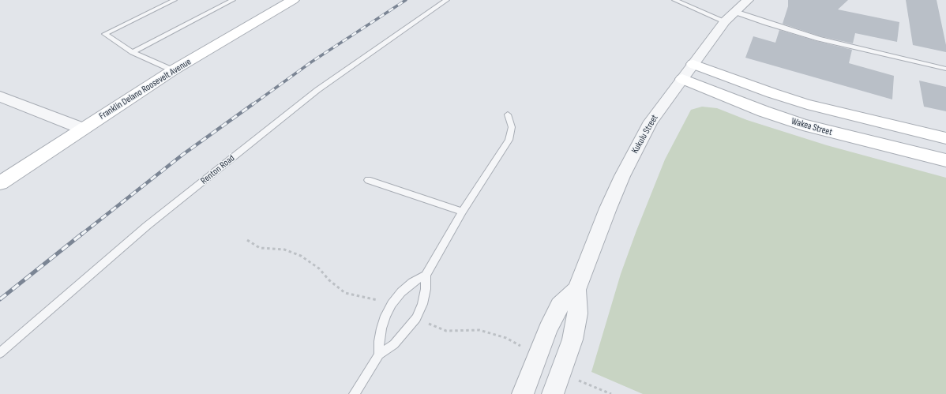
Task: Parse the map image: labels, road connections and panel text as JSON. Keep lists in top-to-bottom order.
{
  "streets": {
    "street": ["Franklin Delano Roosevelt Avenue", "Wakea Street", "Kukulu Street"],
    "lane": ["Renton Road"]
  },
  "crossings": [
    ["Wakea Street", "Kukulu Street"]
  ]
}
